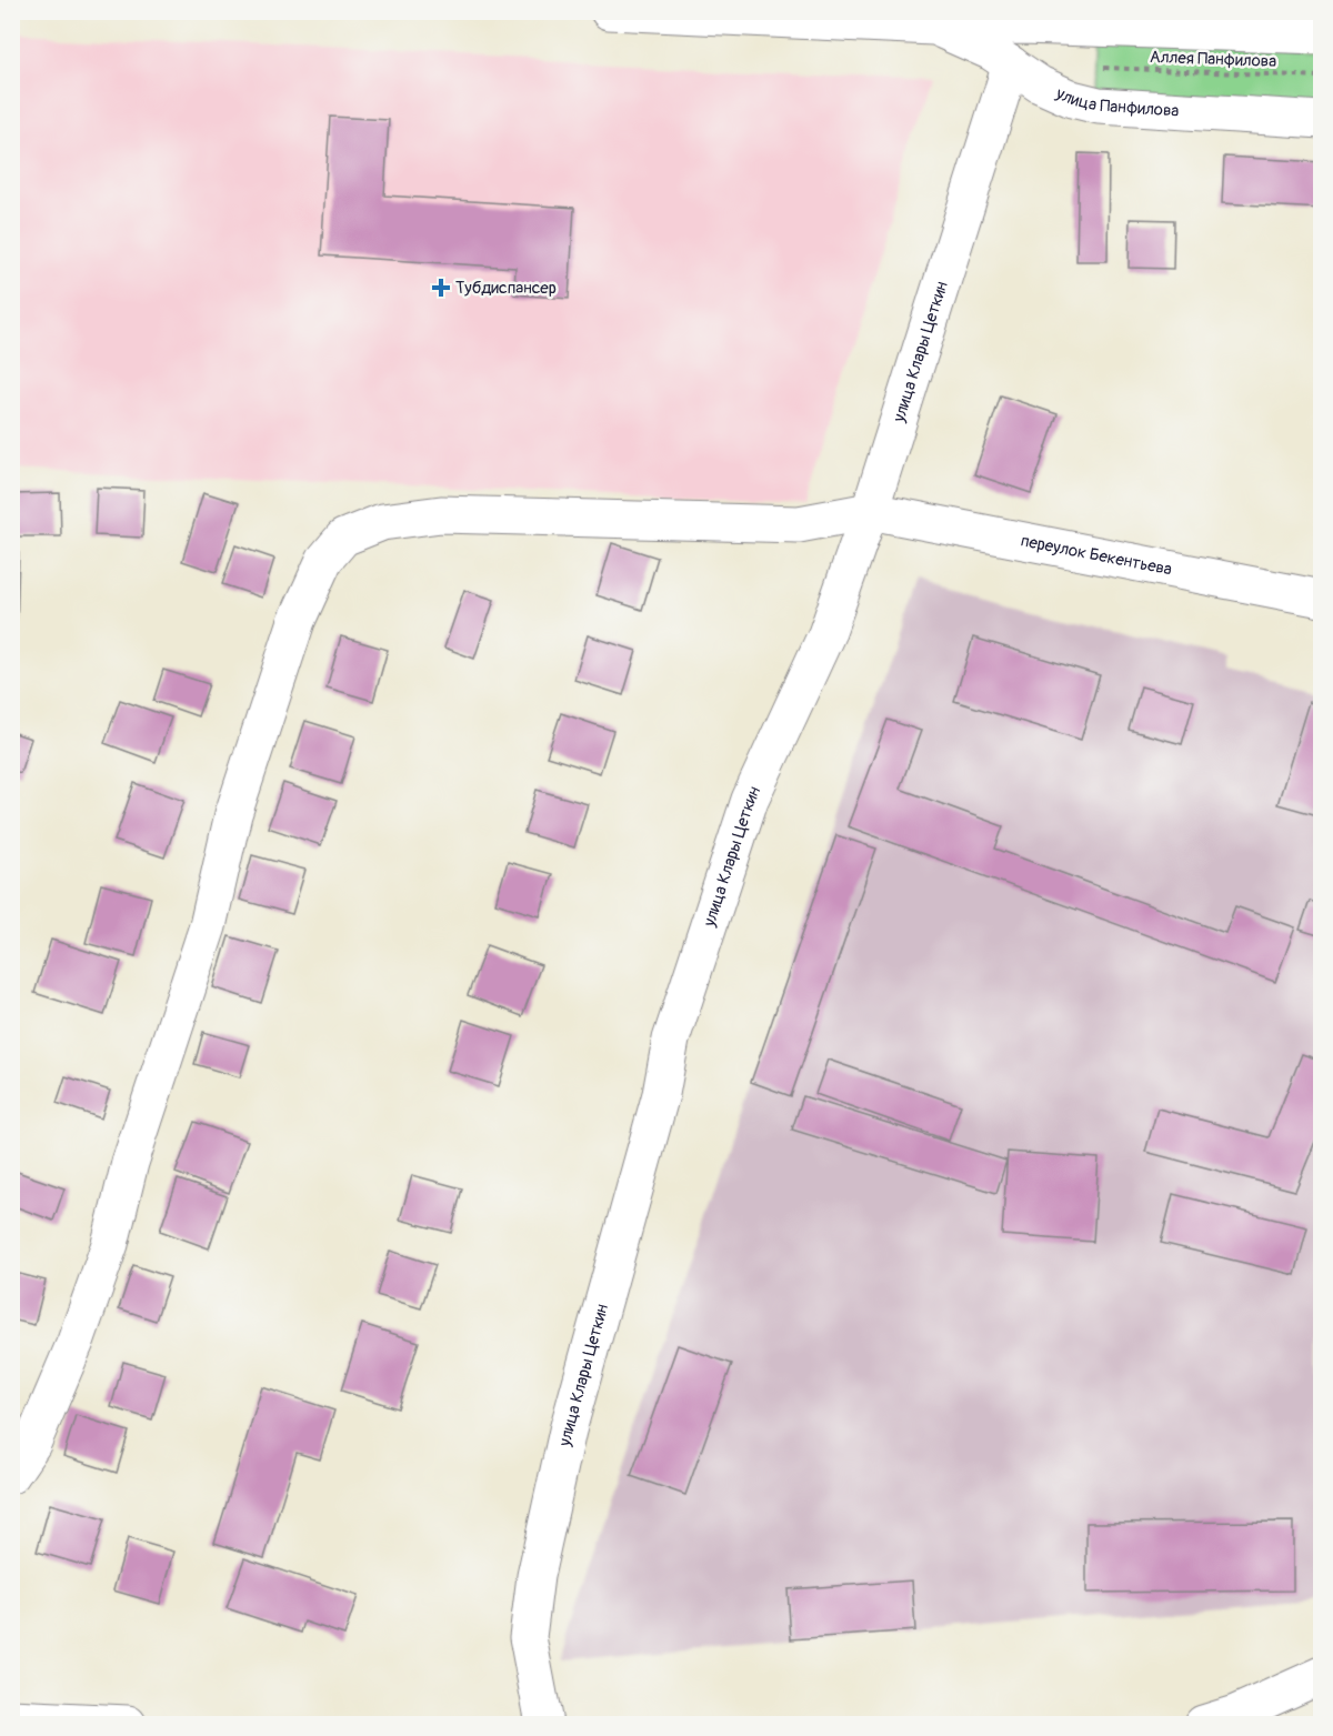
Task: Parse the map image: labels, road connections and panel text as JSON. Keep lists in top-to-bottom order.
{
  "streets": {
    "street": ["улица Панфилова", "улица Клары Цеткин", "переулок Бекентьева"],
    "path": ["Аллея Панфилова"]
  },
  "crossings": [
    ["улица Панфилова", "улица Клары Цеткин"],
    ["улица Клары Цеткин", "переулок Бекентьева"]
  ],
  "places": {
    "health": ["Тубдиспансер"]
  }
}
